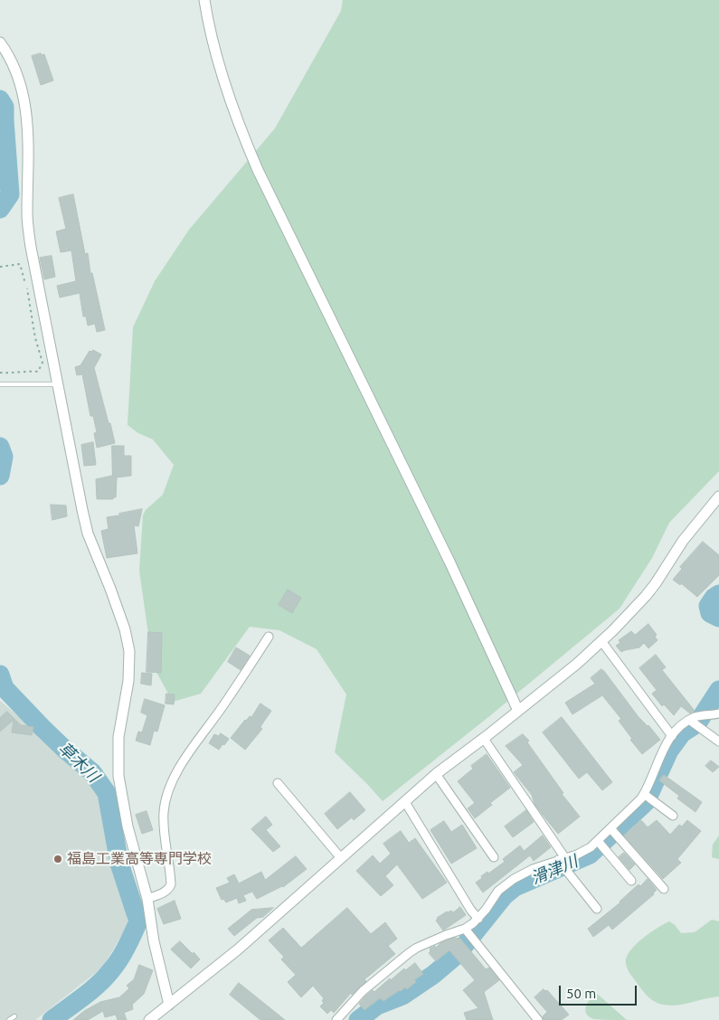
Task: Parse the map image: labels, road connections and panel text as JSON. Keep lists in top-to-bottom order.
{
  "water": ["草木川", "滑津川"],
  "places": ["福島工業高等専門学校"],
  "scale_bar": "50 m"
}
